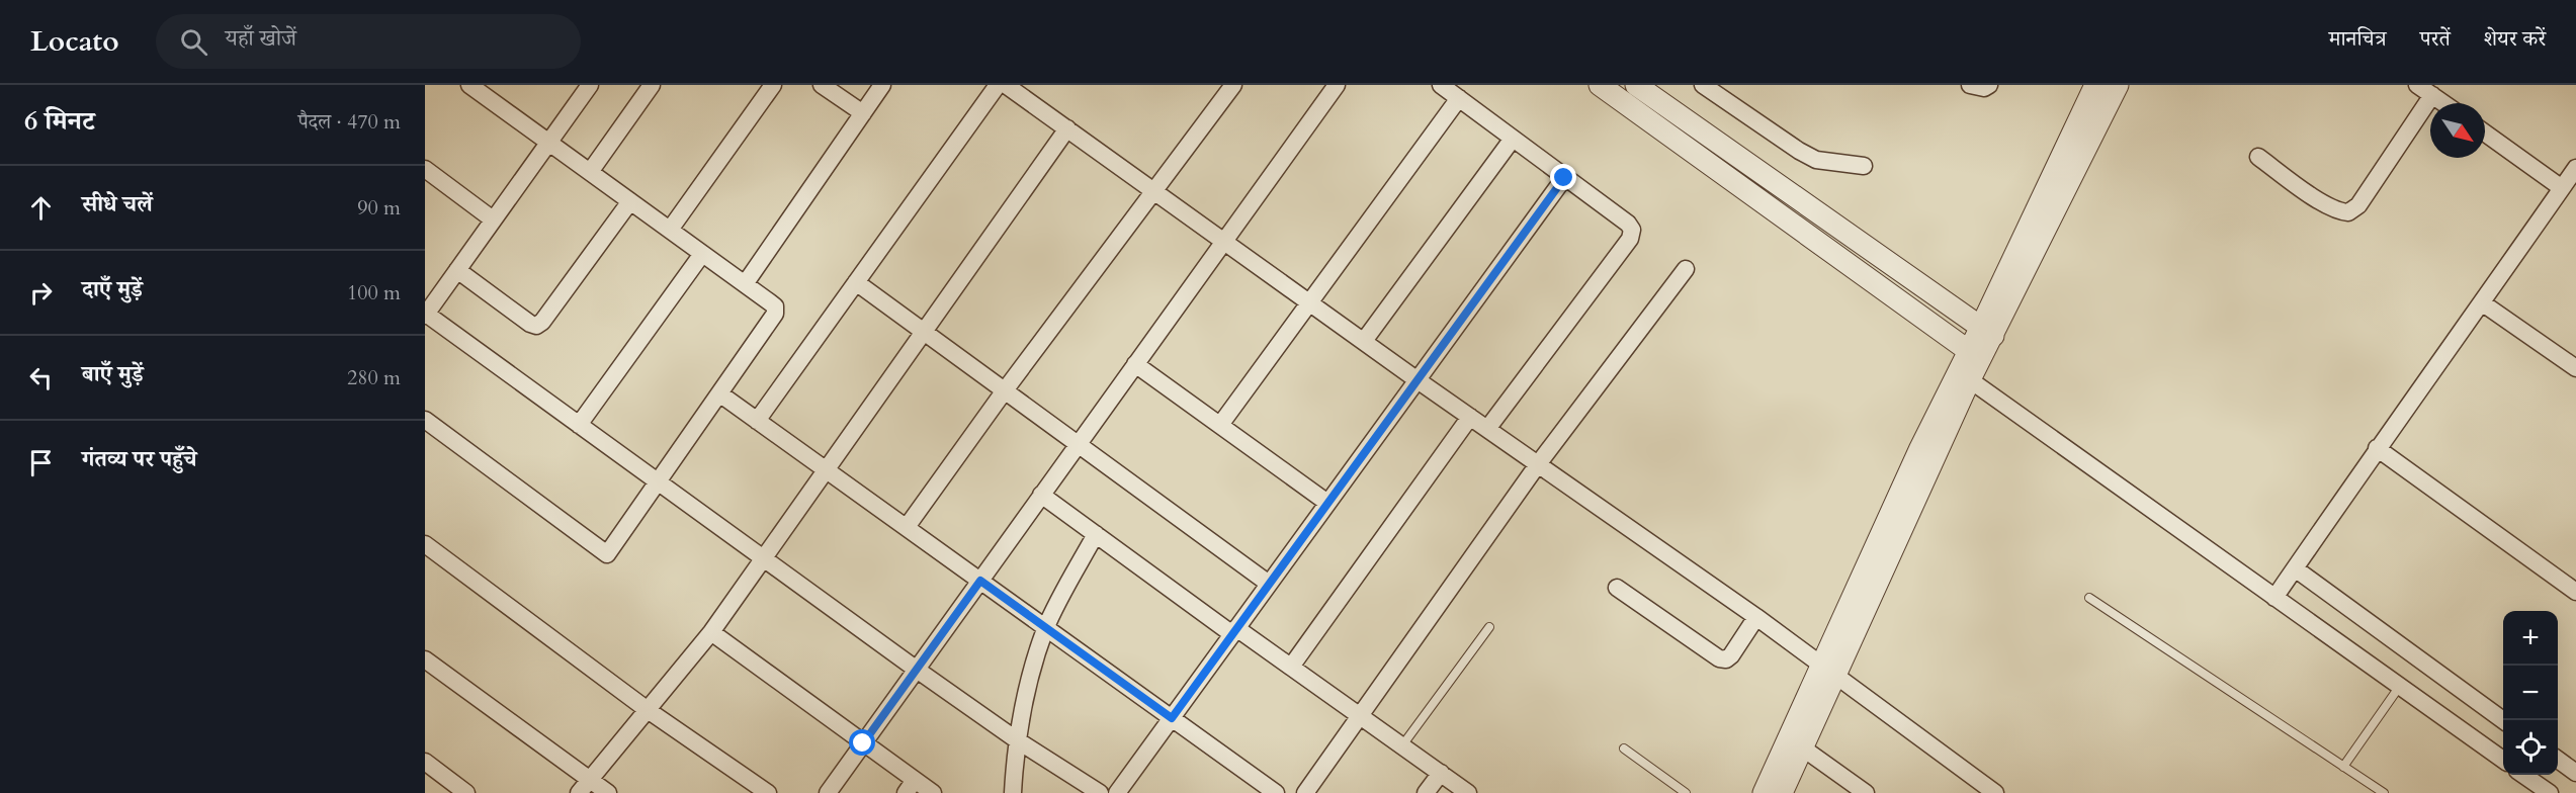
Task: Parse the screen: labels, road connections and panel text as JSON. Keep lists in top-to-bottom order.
{
  "north": "bottom right",
  "page": {
    "header": "Locato",
    "search": "यहाँ खोजें",
    "nav": ["मानचित्र", "परतें", "शेयर करें"],
    "heading": ["6 मिनट", "पैदल · 470 m"],
    "list": [
      ["सीधे चलें", "90 m"],
      ["दाएँ मुड़ें", "100 m"],
      ["बाएँ मुड़ें", "280 m"],
      "गंतव्य पर पहुँचे"
    ],
    "map_buttons": ["+", "−"]
  }
}
